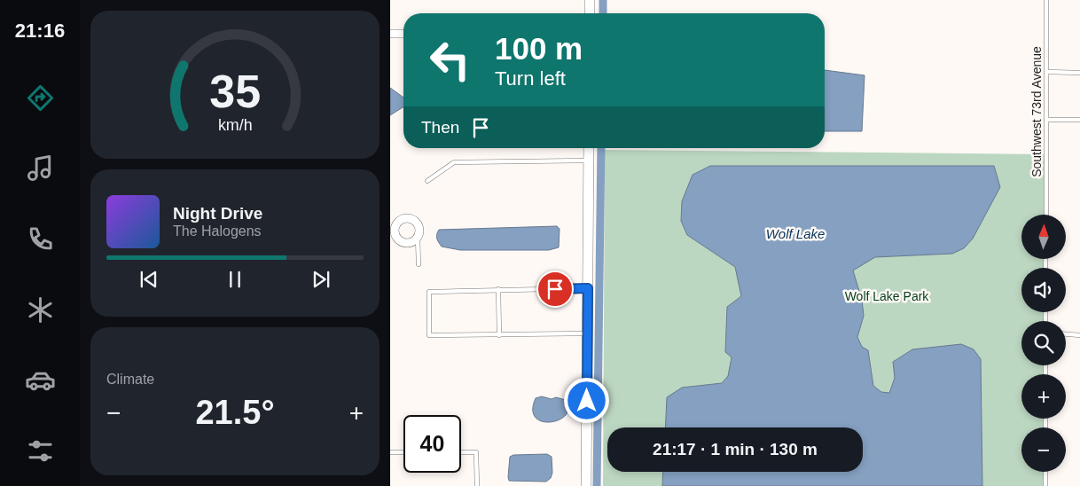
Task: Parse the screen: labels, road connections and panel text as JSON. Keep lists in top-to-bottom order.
{
  "streets": {
    "lane": ["Southwest 73rd Avenue"]
  },
  "water": ["Wolf Lake"],
  "parks": ["Wolf Lake Park"],
  "north": "top",
  "page": {
    "tabs": "21:16",
    "turn": ["100 m", "Turn left"],
    "then": "Then",
    "song": ["Night Drive", "The Halogens"],
    "map_buttons": ["+", "−"],
    "tile": "Climate",
    "heat": ["−", "21.5°", "+"],
    "limit": "40",
    "trip": "21:17 · 1 min · 130 m",
    "gauge": ["35", "km/h"]
  }
}
